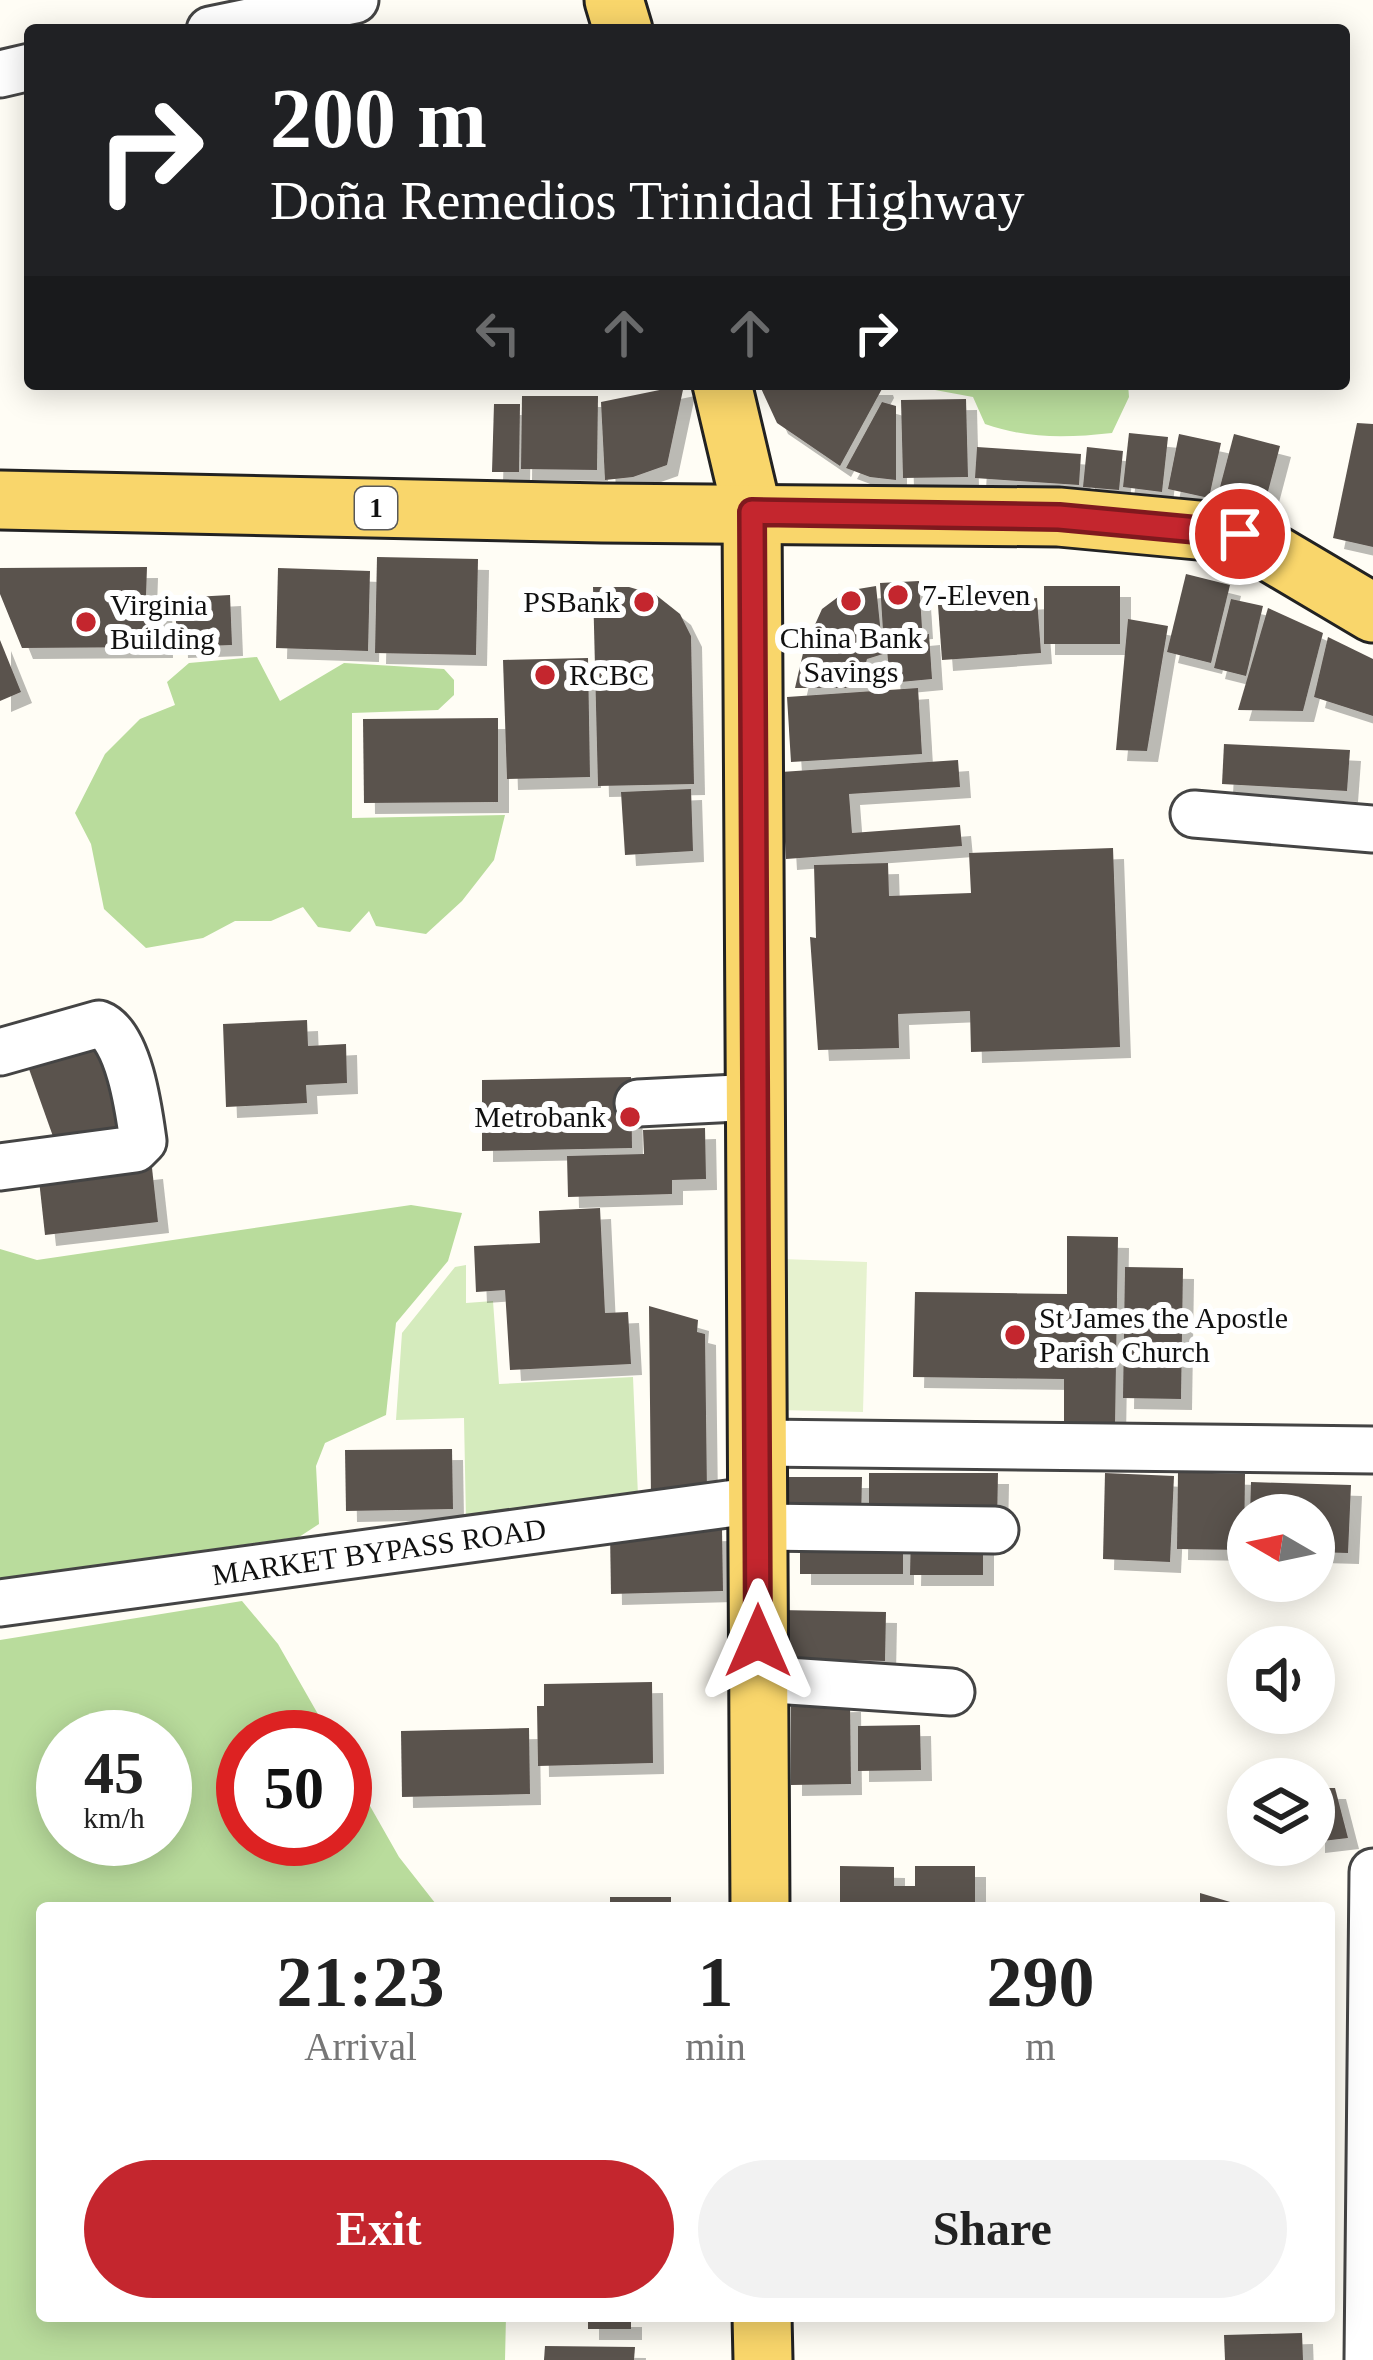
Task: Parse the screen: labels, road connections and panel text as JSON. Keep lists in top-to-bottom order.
{
  "streets": {
    "main road": ["1"],
    "street": ["MARKET BYPASS ROAD"]
  },
  "places": [
    "7-Eleven",
    "China Bank Savings",
    "PSBank",
    "Virginia Building",
    "RCBC",
    "Metrobank",
    "St James the Apostle Parish Church"
  ],
  "north": "left",
  "page": {
    "turn": ["200 m", "Doña Remedios Trinidad Highway"],
    "speed": "45 km/h",
    "limit": "50",
    "eta": [
      "21:23",
      "Arrival",
      "1",
      "min",
      "290",
      "m"
    ],
    "buttons": ["Exit", "Share"]
  }
}
